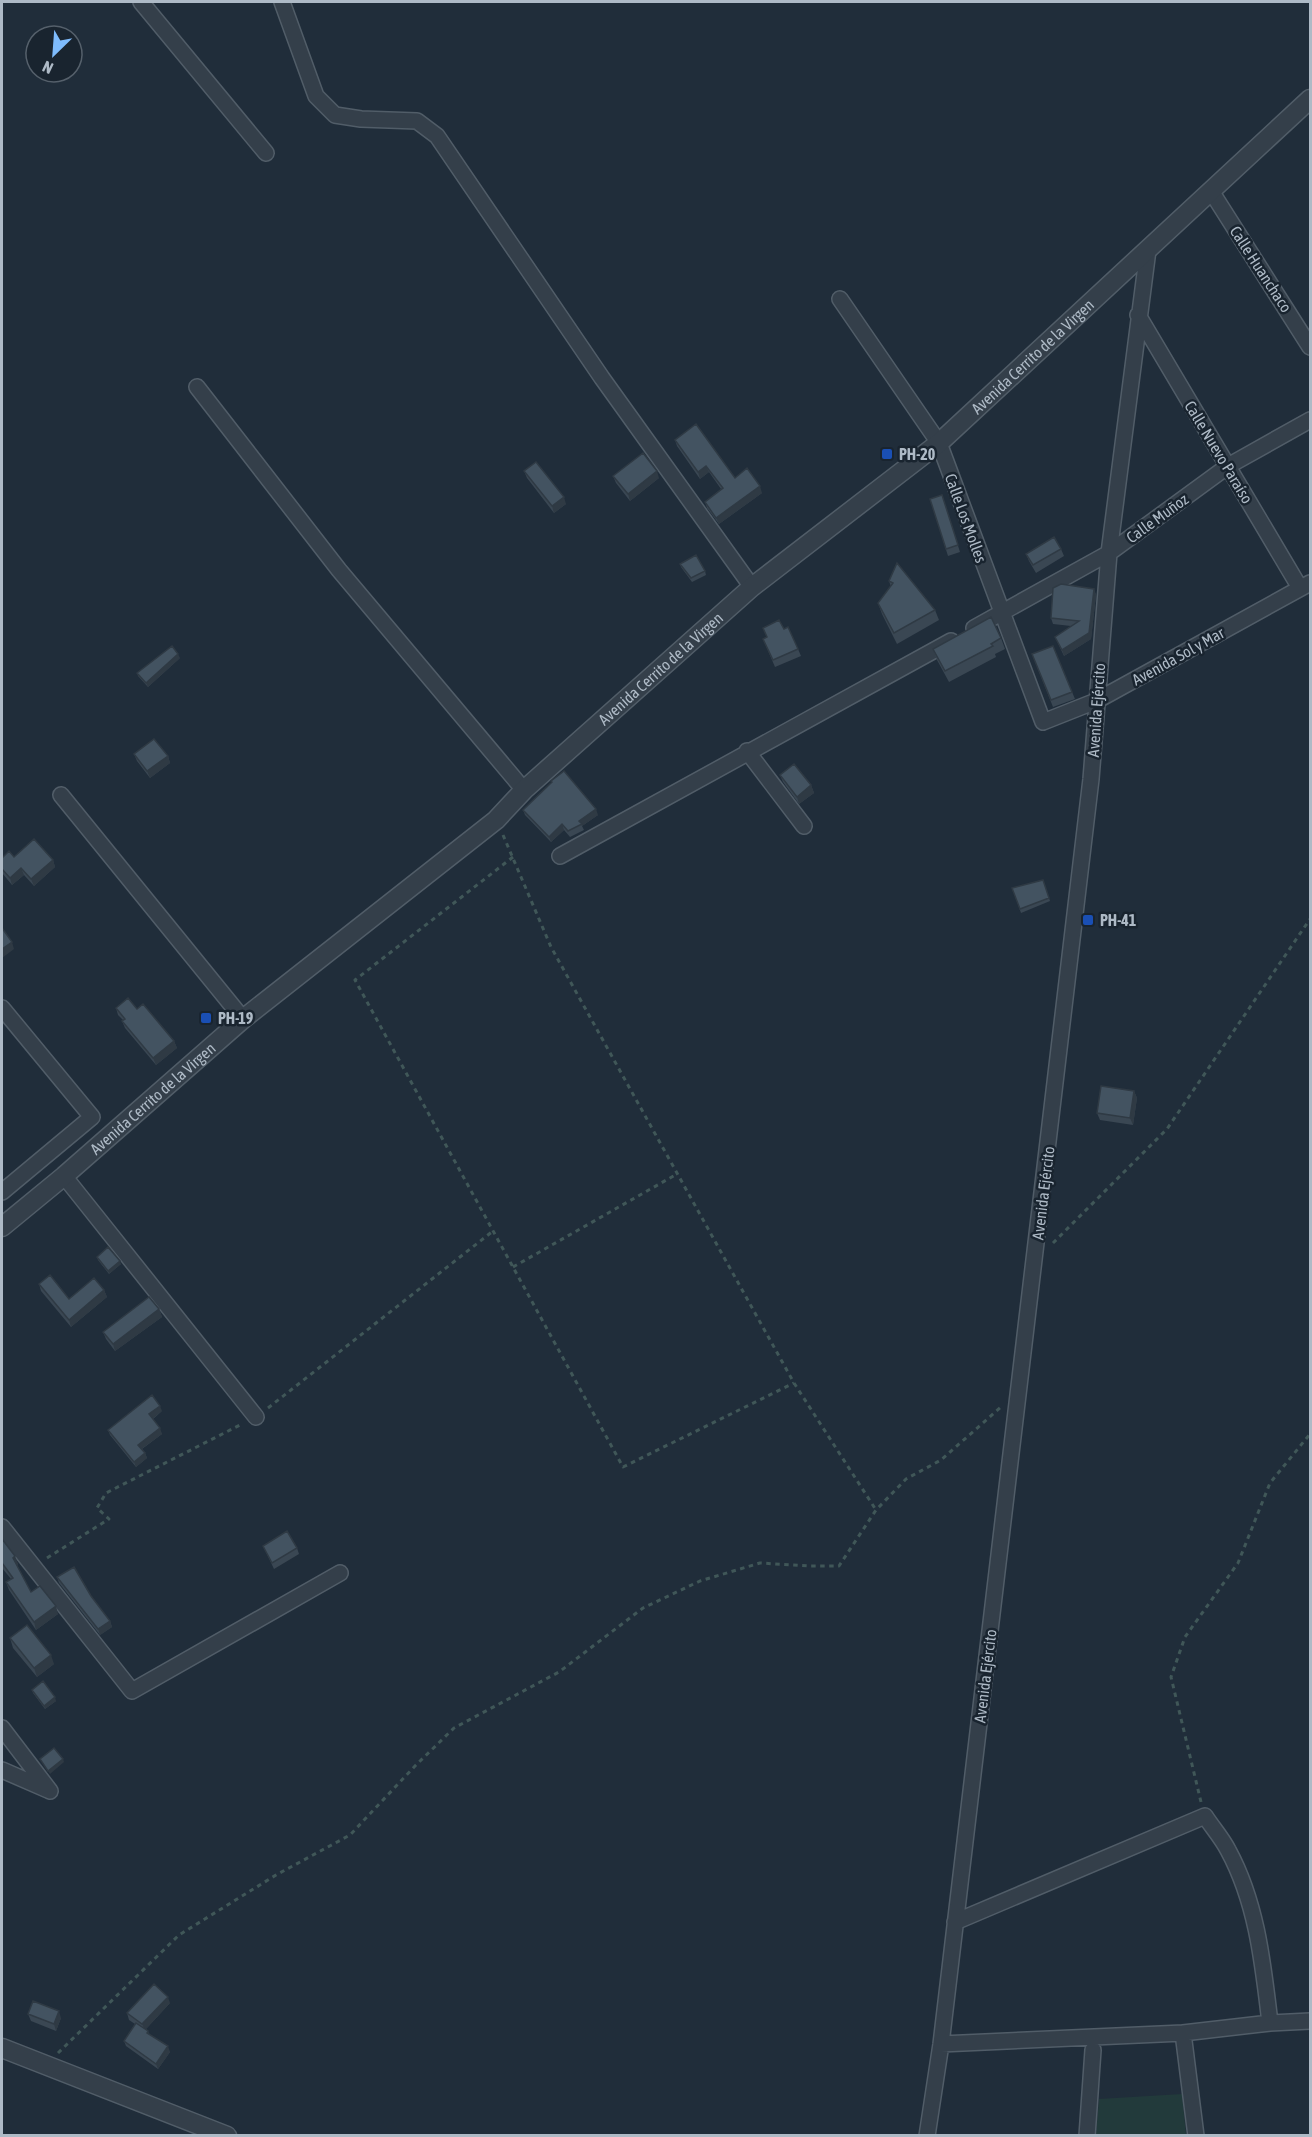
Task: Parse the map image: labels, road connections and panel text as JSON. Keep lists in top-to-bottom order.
{
  "streets": {
    "street": [
      "Calle Huanchaco",
      "Avenida Cerrito de la Virgen",
      "Calle Nuevo Paraíso",
      "Calle Los Molles",
      "Calle Muñoz",
      "Avenida Sol y Mar",
      "Avenida Ejército"
    ]
  },
  "crossings": [
    ["Calle Huanchaco", "Avenida Cerrito de la Virgen"],
    ["Avenida Cerrito de la Virgen", "Calle Los Molles"],
    ["Avenida Cerrito de la Virgen", "Avenida Ejército"],
    ["Calle Nuevo Paraíso", "Calle Muñoz"],
    ["Calle Nuevo Paraíso", "Avenida Sol y Mar"],
    ["Calle Nuevo Paraíso", "Avenida Ejército"],
    ["Calle Los Molles", "Calle Muñoz"],
    ["Calle Los Molles", "Avenida Sol y Mar"],
    ["Calle Muñoz", "Avenida Ejército"],
    ["Avenida Sol y Mar", "Avenida Ejército"]
  ],
  "places": {
    "transit": ["PH-20", "PH-41", "PH-19"]
  },
  "north": "bottom left"
}
